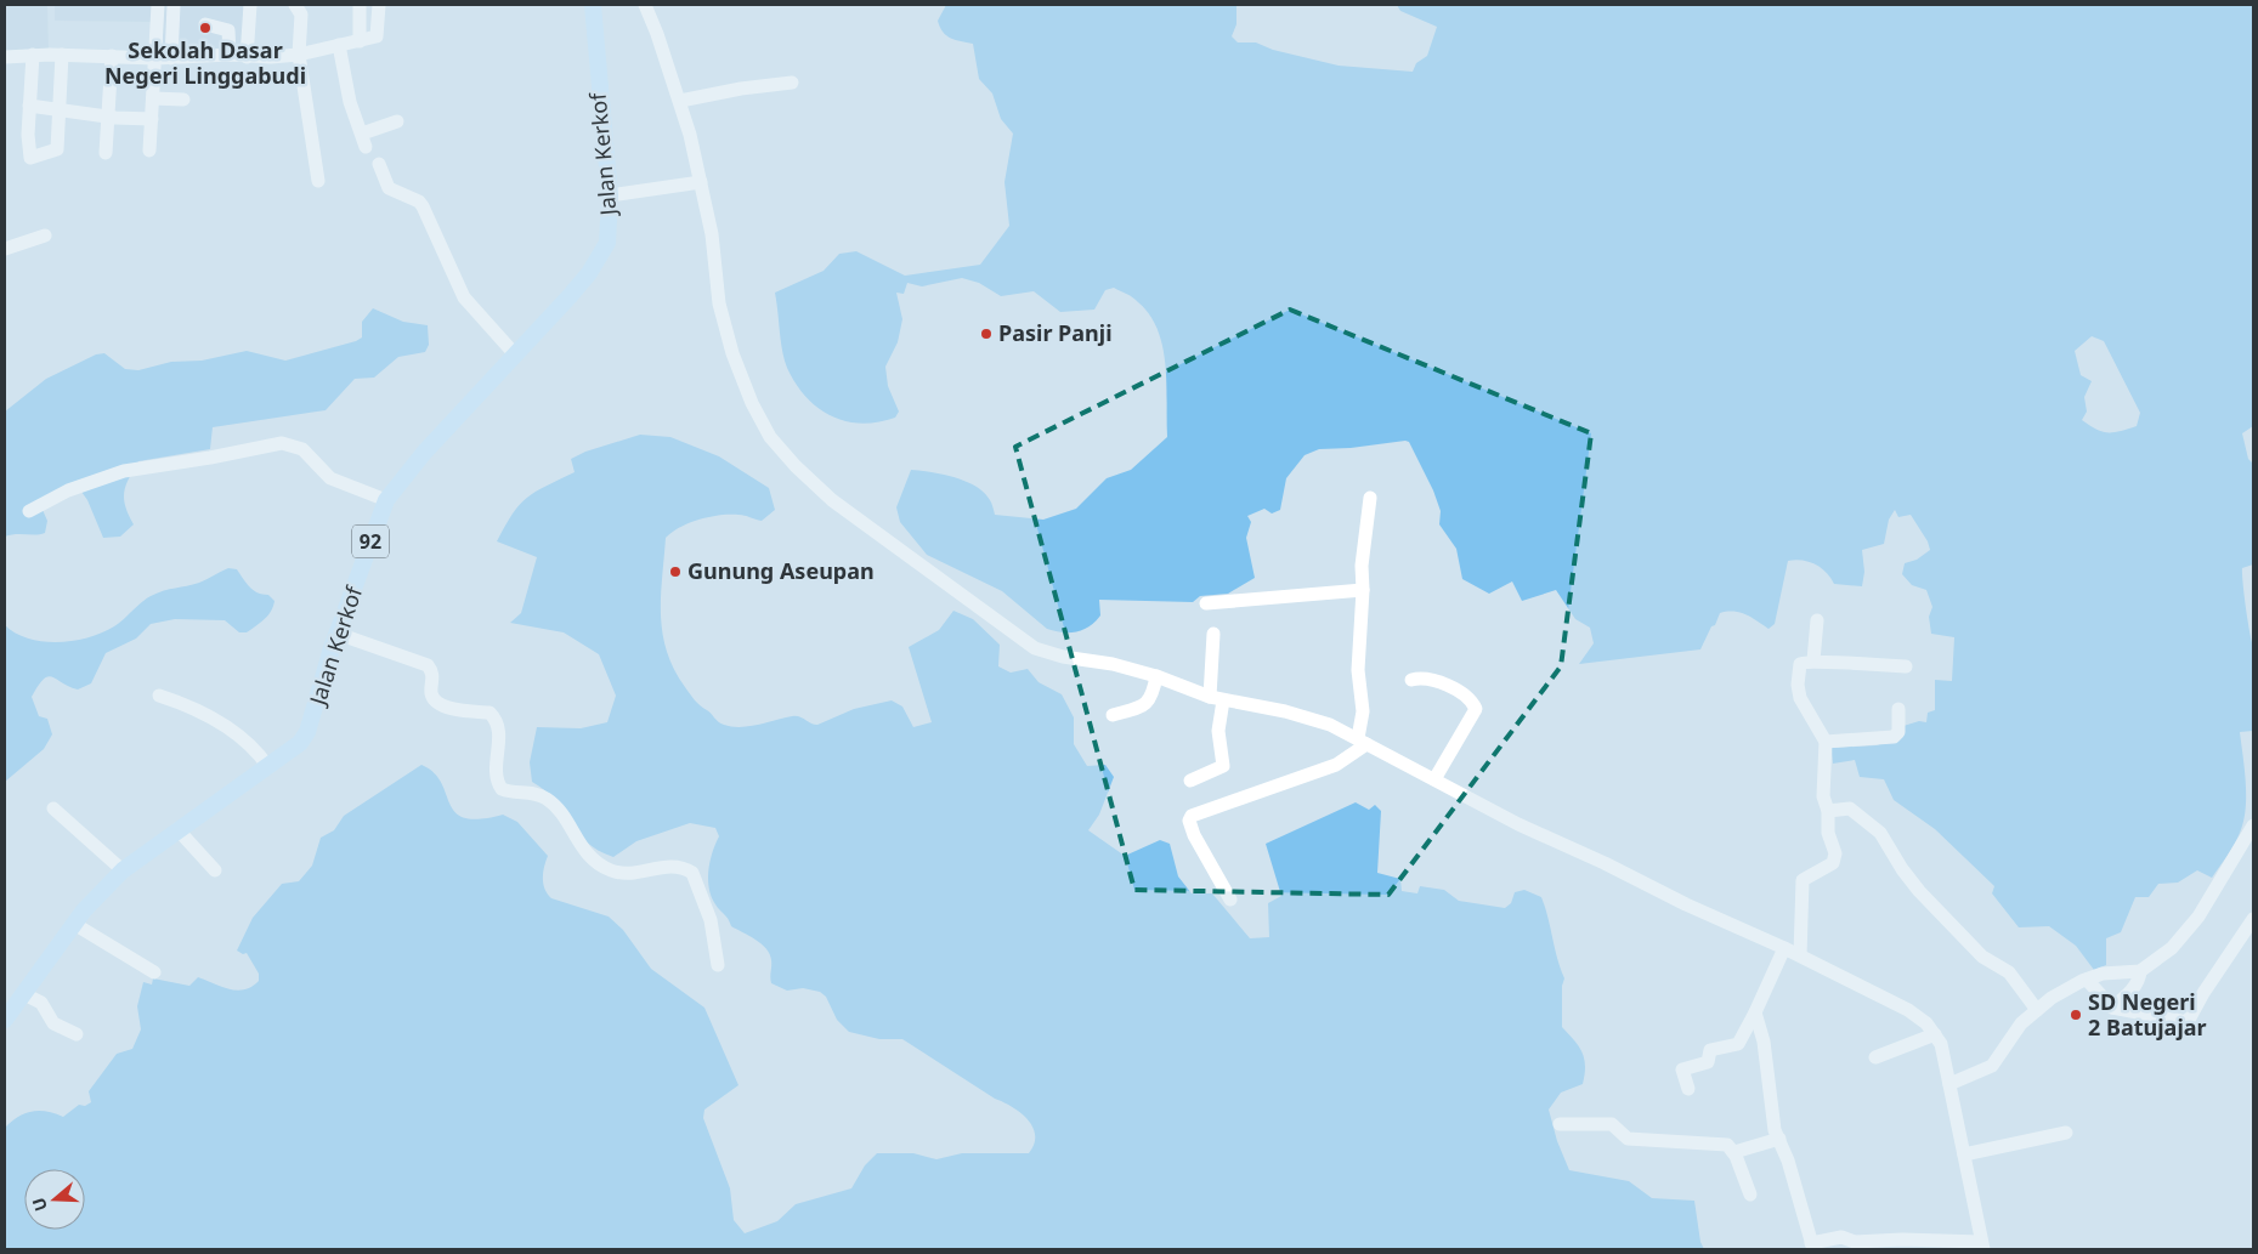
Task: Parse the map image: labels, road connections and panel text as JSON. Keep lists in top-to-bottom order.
{
  "streets": {
    "main road": ["Jalan Kerkof", "92"]
  },
  "places": [
    "Sekolah Dasar Negeri Linggabudi",
    "Pasir Panji",
    "Gunung Aseupan",
    "SD Negeri 2 Batujajar"
  ],
  "north": "left"
}
